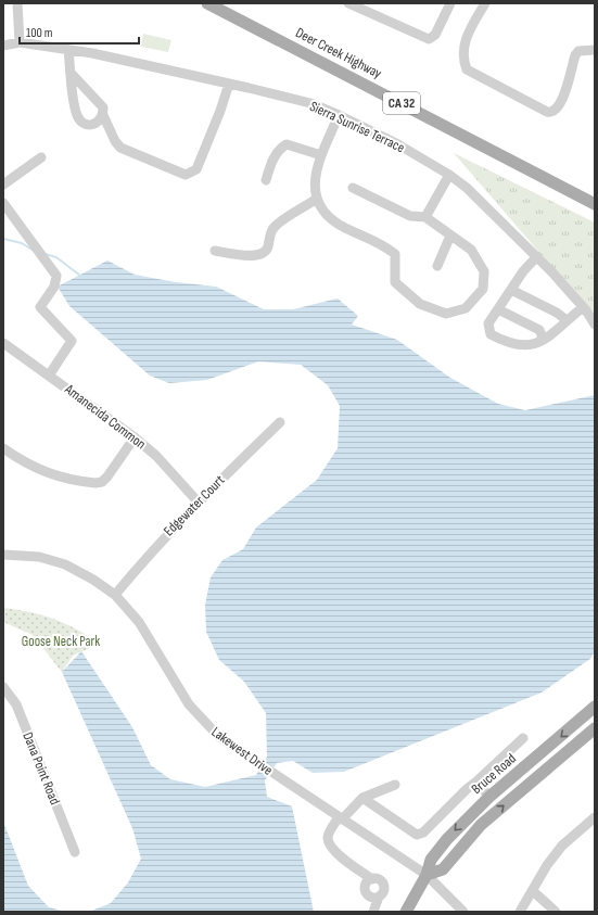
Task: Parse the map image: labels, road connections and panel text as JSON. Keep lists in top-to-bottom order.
{
  "streets": {
    "main road": ["Deer Creek Highway", "CA 32", "Bruce Road"],
    "street": [
      "Sierra Sunrise Terrace",
      "Amanecida Common",
      "Edgewater Court",
      "Lakewest Drive",
      "Dana Point Road"
    ]
  },
  "crossings": [
    ["Amanecida Common", "Edgewater Court"],
    ["Edgewater Court", "Lakewest Drive"],
    ["Lakewest Drive", "Bruce Road"]
  ],
  "parks": ["Goose Neck Park"],
  "scale_bar": "100 m"
}
